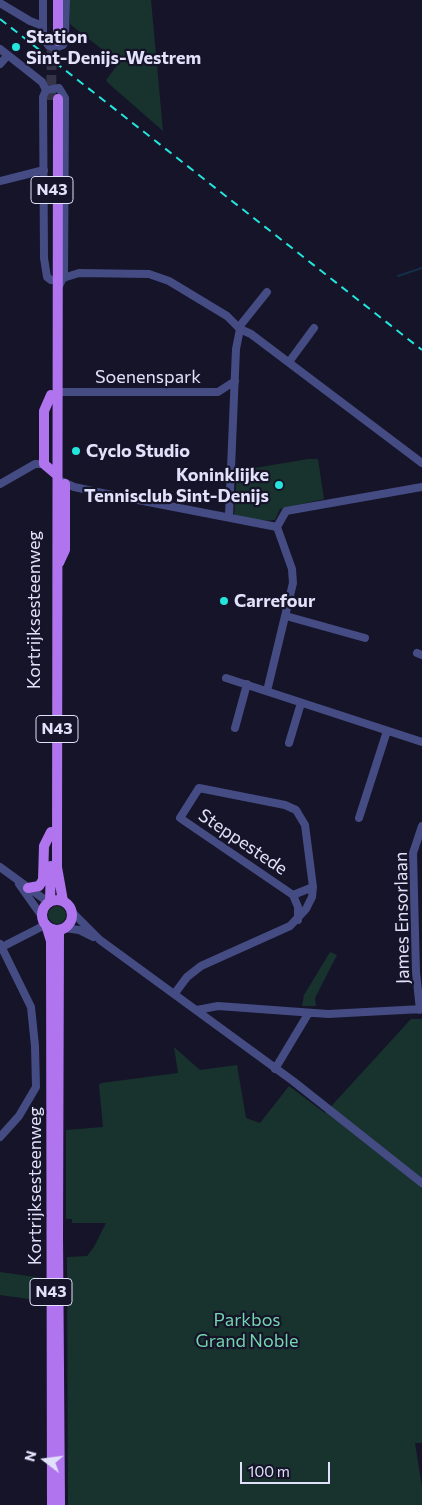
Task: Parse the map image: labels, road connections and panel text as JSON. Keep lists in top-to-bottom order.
{
  "streets": {
    "main road": ["N43", "Kortrijksesteenweg"],
    "street": ["Soenenspark", "Steppestede", "James Ensorlaan"]
  },
  "crossings": [
    ["N43", "Kortrijksesteenweg"],
    ["Soenenspark", "Kortrijksesteenweg"]
  ],
  "parks": ["Parkbos Grand Noble"],
  "places": [
    "Station Sint-Denijs-Westrem",
    "Cyclo Studio",
    "Koninklijke Tennisclub Sint-Denijs",
    "Carrefour"
  ],
  "scale_bar": "100 m",
  "north": "left"
}
